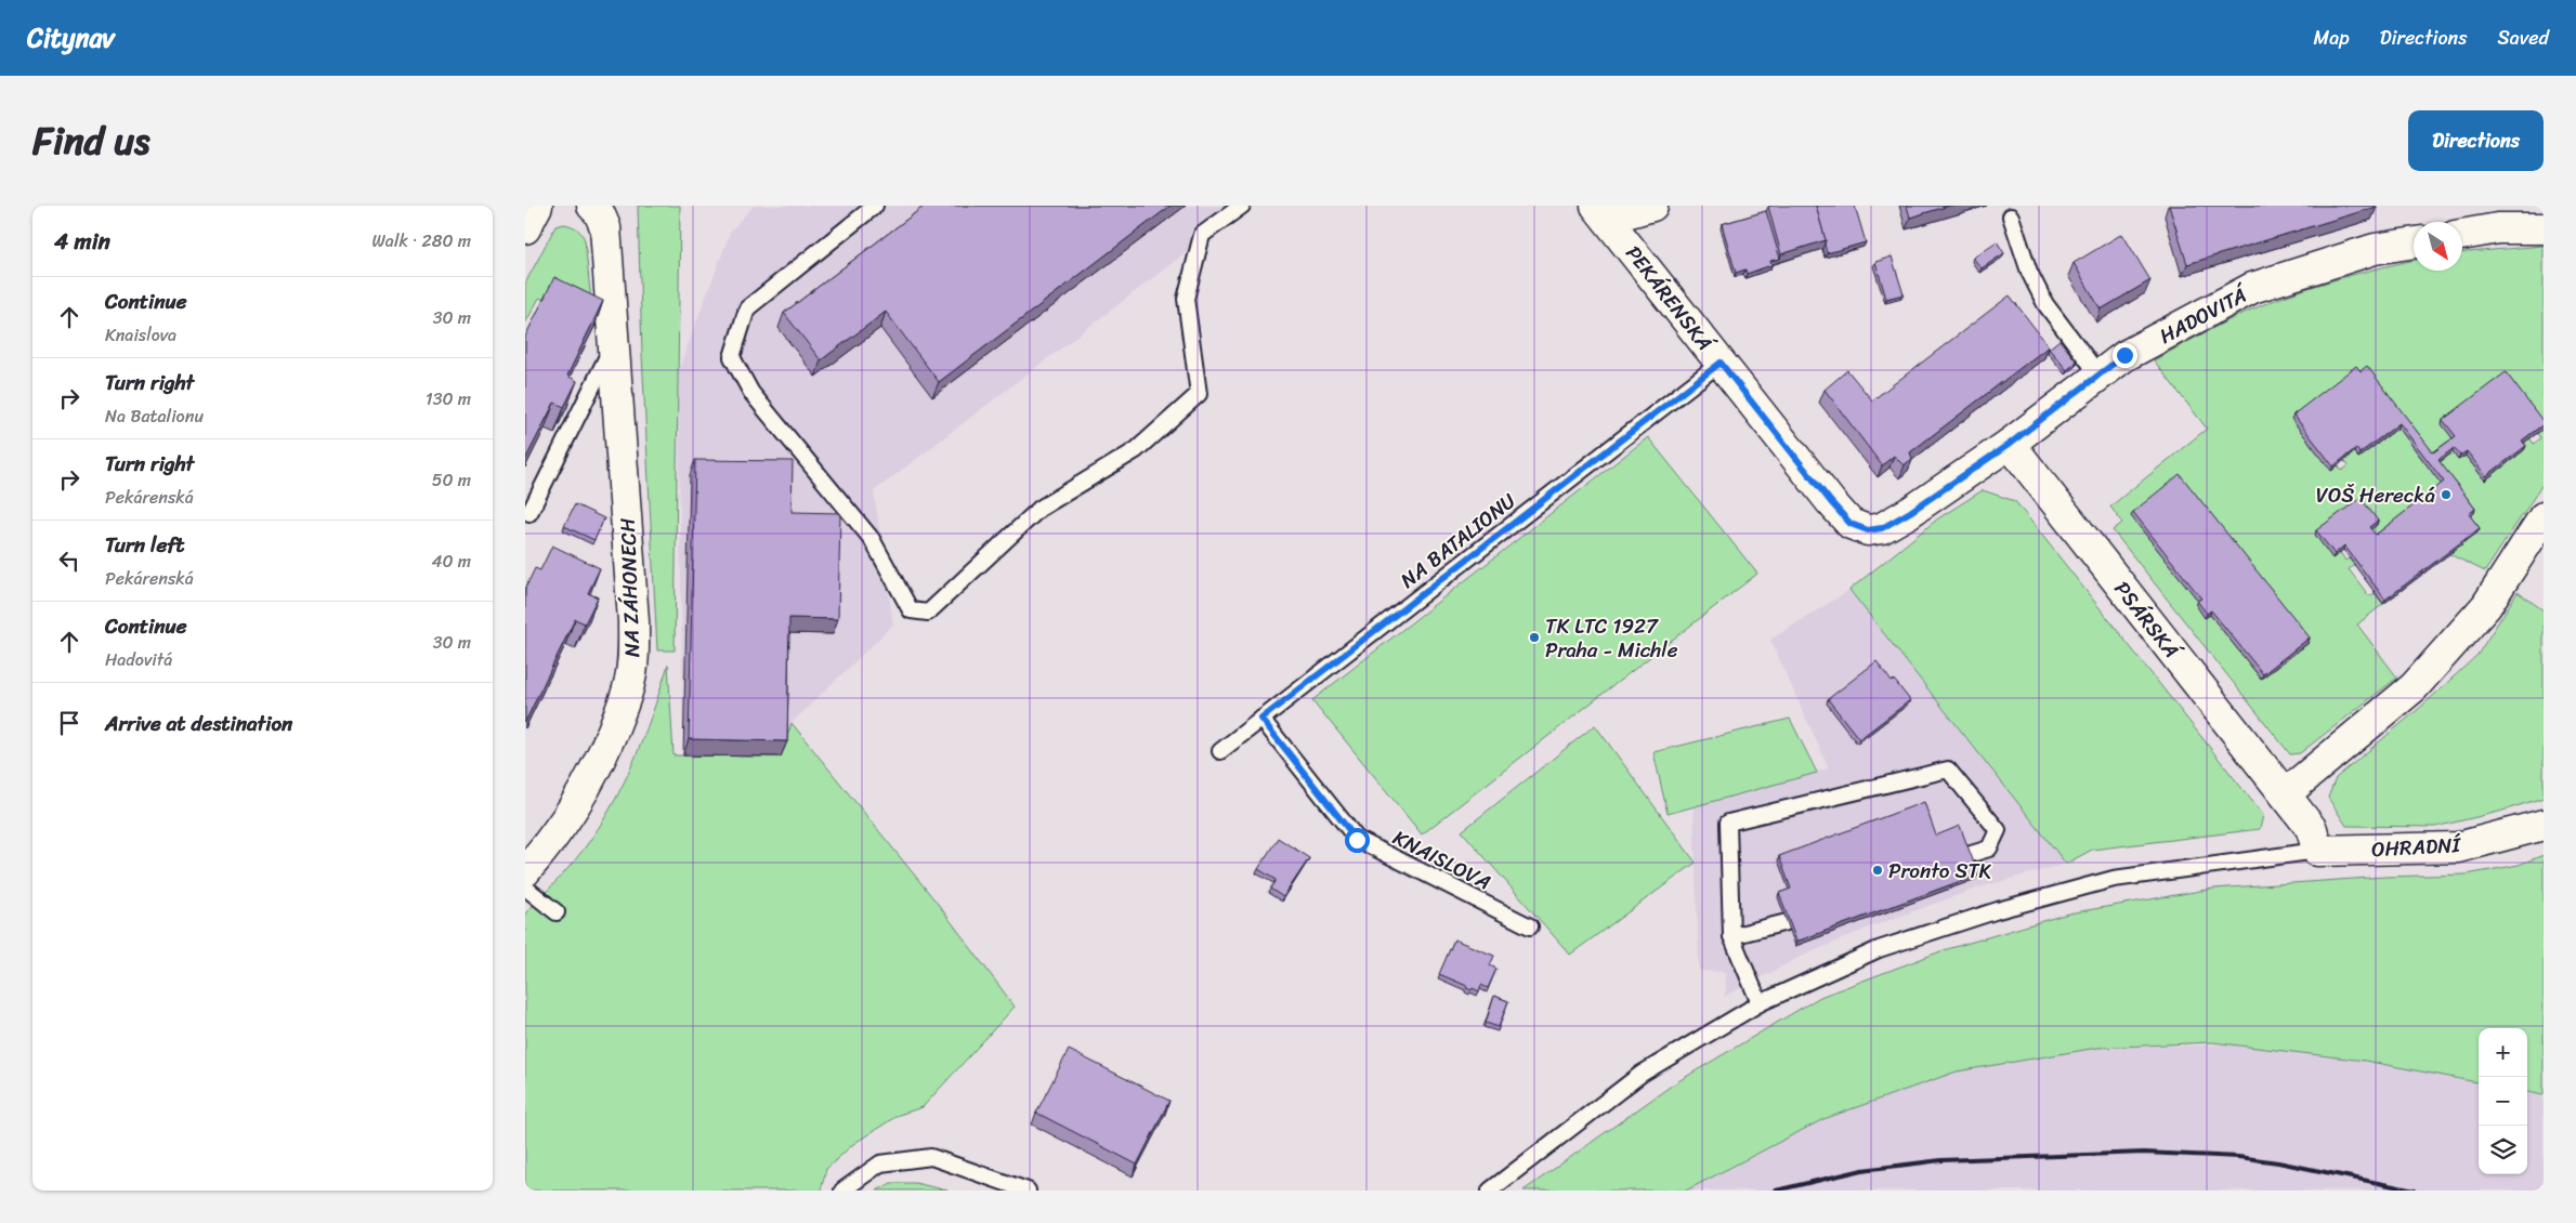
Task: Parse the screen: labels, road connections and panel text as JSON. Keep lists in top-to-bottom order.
{
  "streets": {
    "street": [
      "PEKÁRENSKÁ",
      "HADOVITÁ",
      "NA ZÁHONECH",
      "PSÁRSKÁ",
      "OHRADNÍ"
    ],
    "lane": ["NA BATALIONU", "KNAISLOVA"]
  },
  "crossings": [
    ["PEKÁRENSKÁ", "HADOVITÁ"],
    ["PEKÁRENSKÁ", "NA BATALIONU"],
    ["PEKÁRENSKÁ", "PSÁRSKÁ"],
    ["HADOVITÁ", "PSÁRSKÁ"],
    ["NA BATALIONU", "KNAISLOVA"],
    ["PSÁRSKÁ", "OHRADNÍ"]
  ],
  "places": ["VOŠ Herecká", "TK LTC 1927 Praha - Michle", "Pronto STK"],
  "north": "bottom right",
  "page": {
    "header": "Citynav",
    "nav": ["Map", "Directions", "Saved"],
    "title": "Find us",
    "buttons": "Directions",
    "heading": ["4 min", "Walk · 280 m"],
    "list": [
      ["Continue", "Knaislova", "30 m"],
      ["Turn right", "Na Batalionu", "130 m"],
      ["Turn right", "Pekárenská", "50 m"],
      ["Turn left", "Pekárenská", "40 m"],
      ["Continue", "Hadovitá", "30 m"],
      "Arrive at destination"
    ],
    "map_buttons": ["+", "−"]
  }
}
